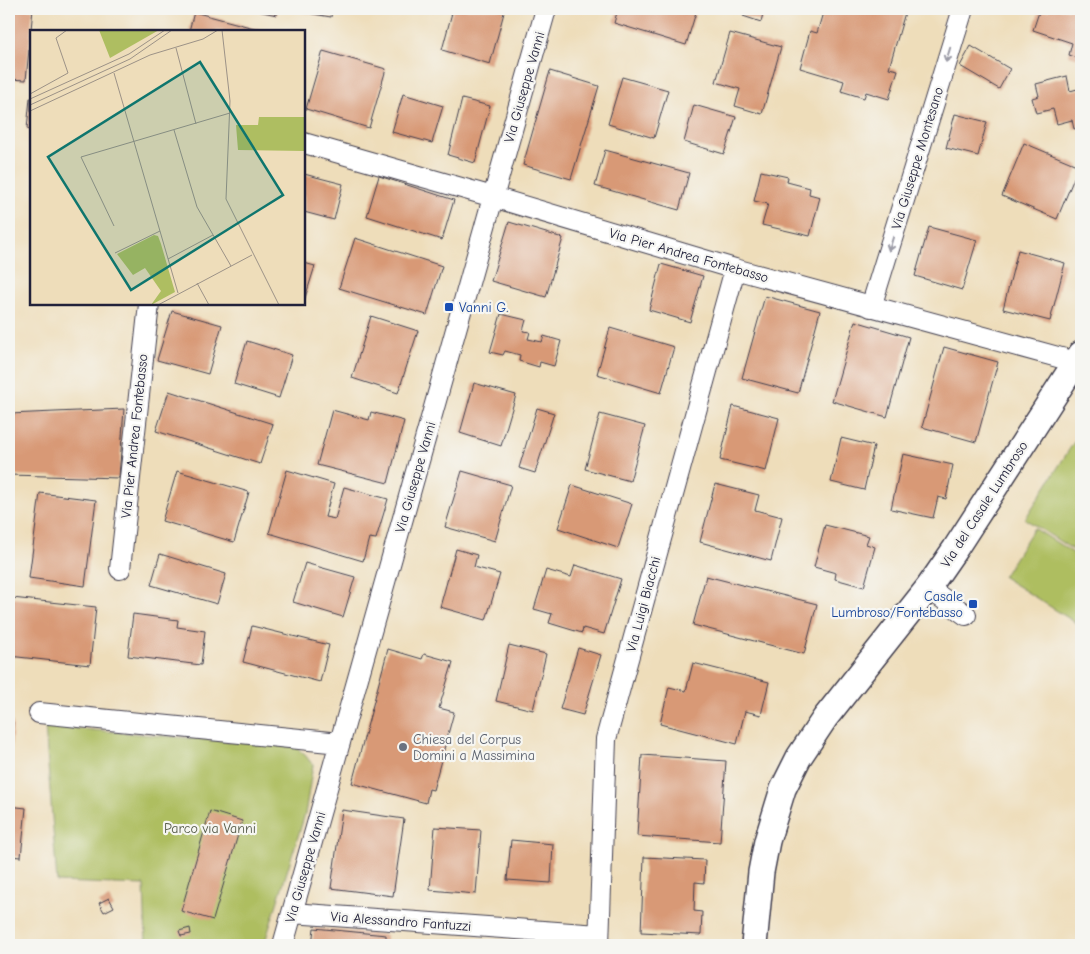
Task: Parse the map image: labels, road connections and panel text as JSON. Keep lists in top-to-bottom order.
{
  "streets": {
    "street": [
      "Via Giuseppe Vanni",
      "Via Giuseppe Montesano",
      "Via Pier Andrea Fontebasso",
      "Via del Casale Lumbroso",
      "Via Luigi Biacchi",
      "Via Alessandro Fantuzzi"
    ]
  },
  "crossings": [
    ["Via Giuseppe Vanni", "Via Pier Andrea Fontebasso"],
    ["Via Giuseppe Vanni", "Via Alessandro Fantuzzi"],
    ["Via Giuseppe Montesano", "Via Pier Andrea Fontebasso"],
    ["Via Pier Andrea Fontebasso", "Via del Casale Lumbroso"],
    ["Via Pier Andrea Fontebasso", "Via Luigi Biacchi"],
    ["Via Luigi Biacchi", "Via Alessandro Fantuzzi"]
  ],
  "one_way": ["Via Giuseppe Montesano"],
  "parks": ["Parco via Vanni"],
  "places": {
    "transit": ["Vanni G.", "Casale Lumbroso/Fontebasso"],
    "other": ["Chiesa del Corpus Domini a Massimina"]
  }
}
